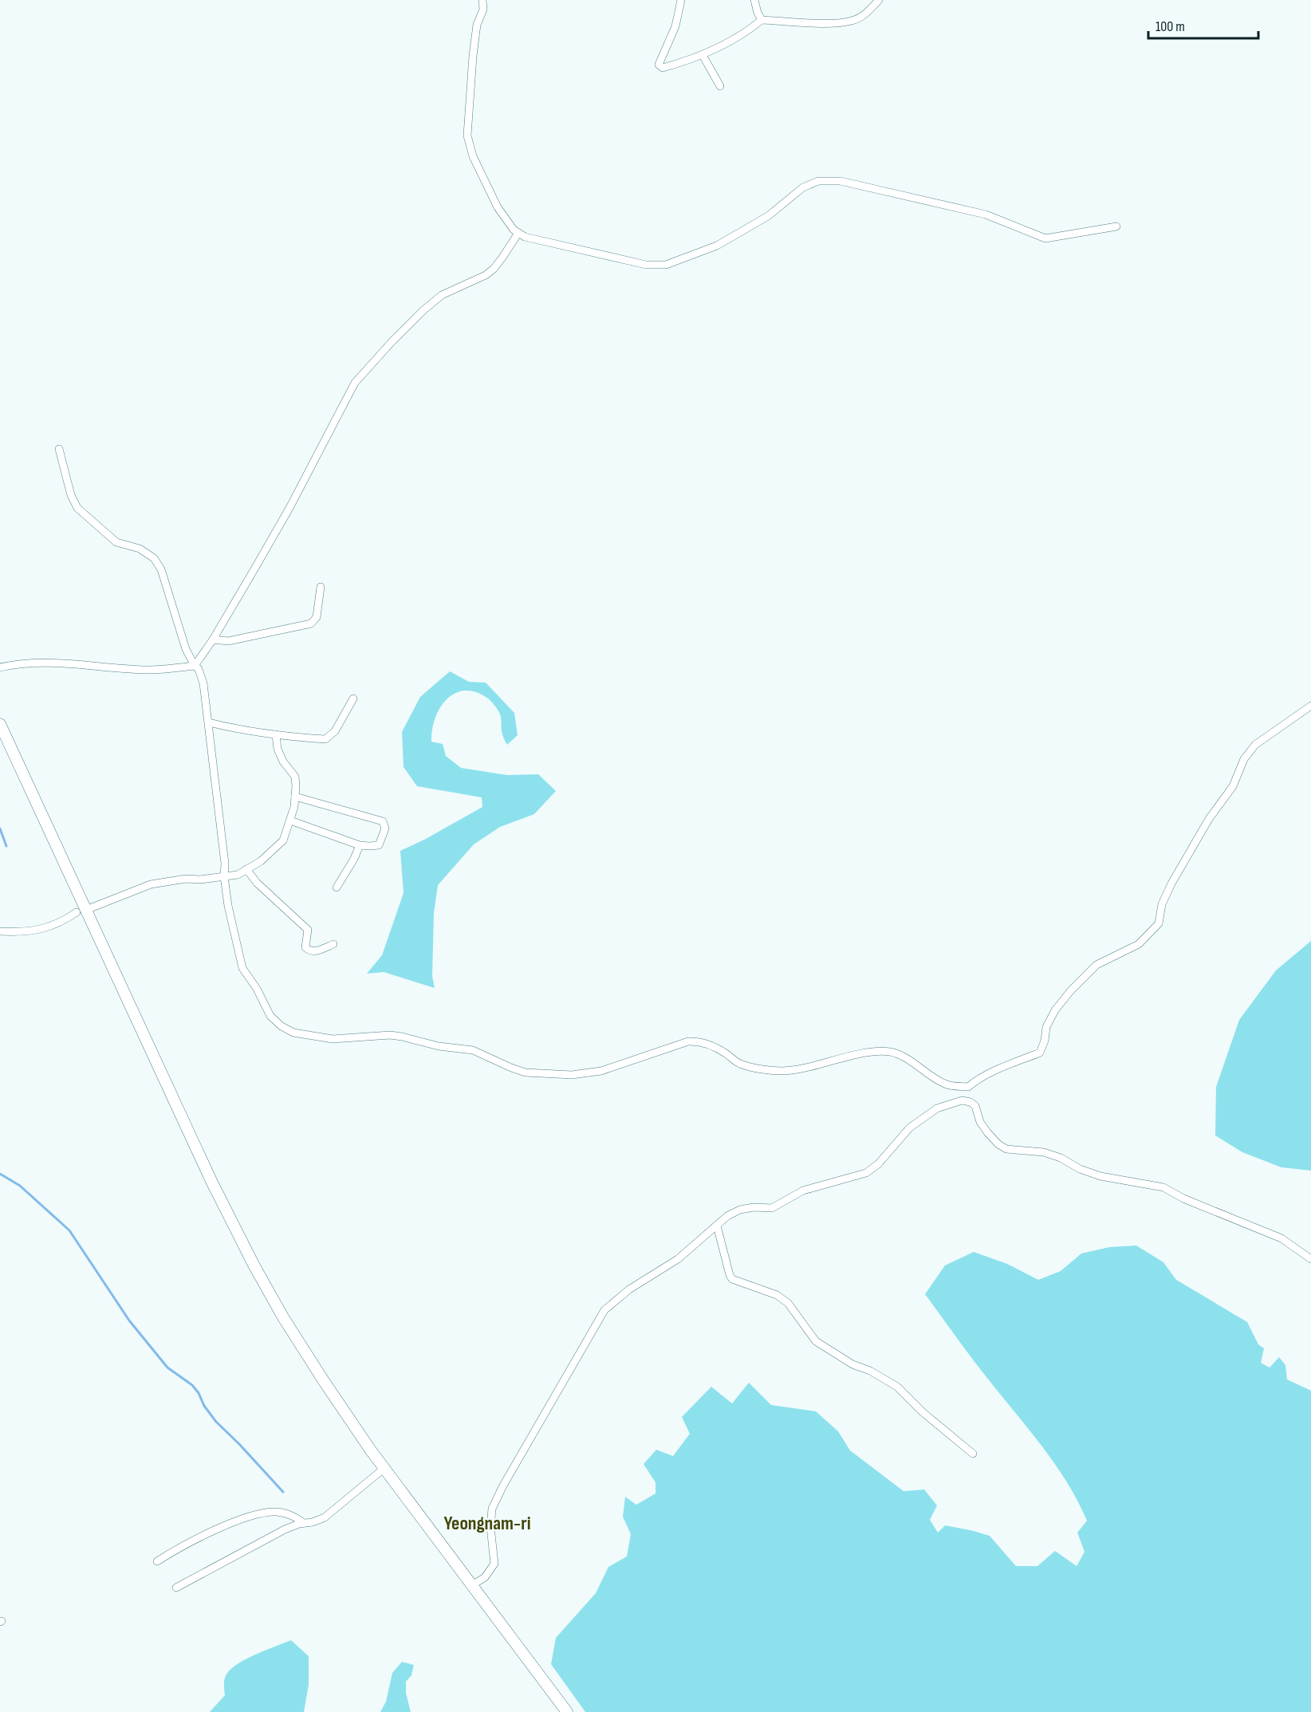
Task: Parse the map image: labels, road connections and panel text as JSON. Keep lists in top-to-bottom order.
{
  "districts": ["Yeongnam-ri"],
  "scale_bar": "100 m"
}
